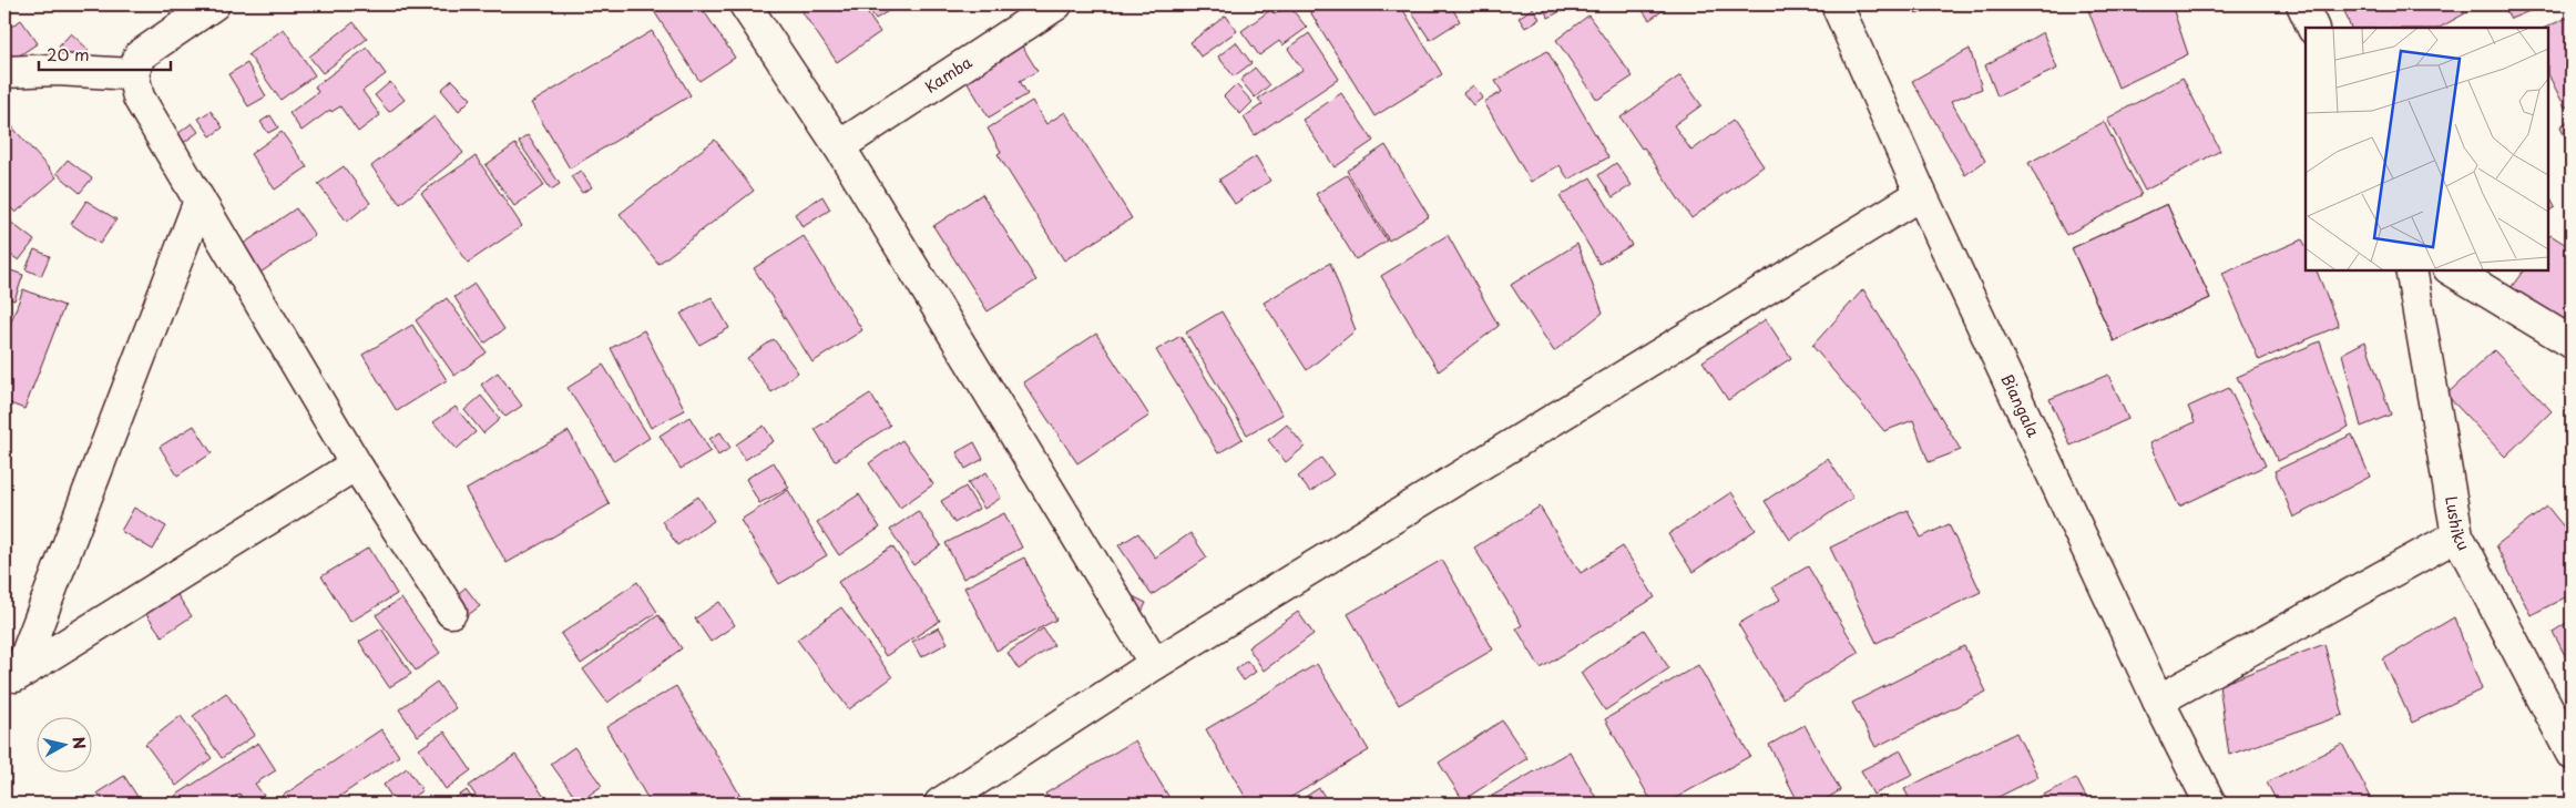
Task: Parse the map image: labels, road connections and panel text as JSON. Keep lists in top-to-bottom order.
{
  "streets": {
    "street": ["Kamba", "Biangala", "Lushiku"]
  },
  "scale_bar": "20 m",
  "north": "right"
}
